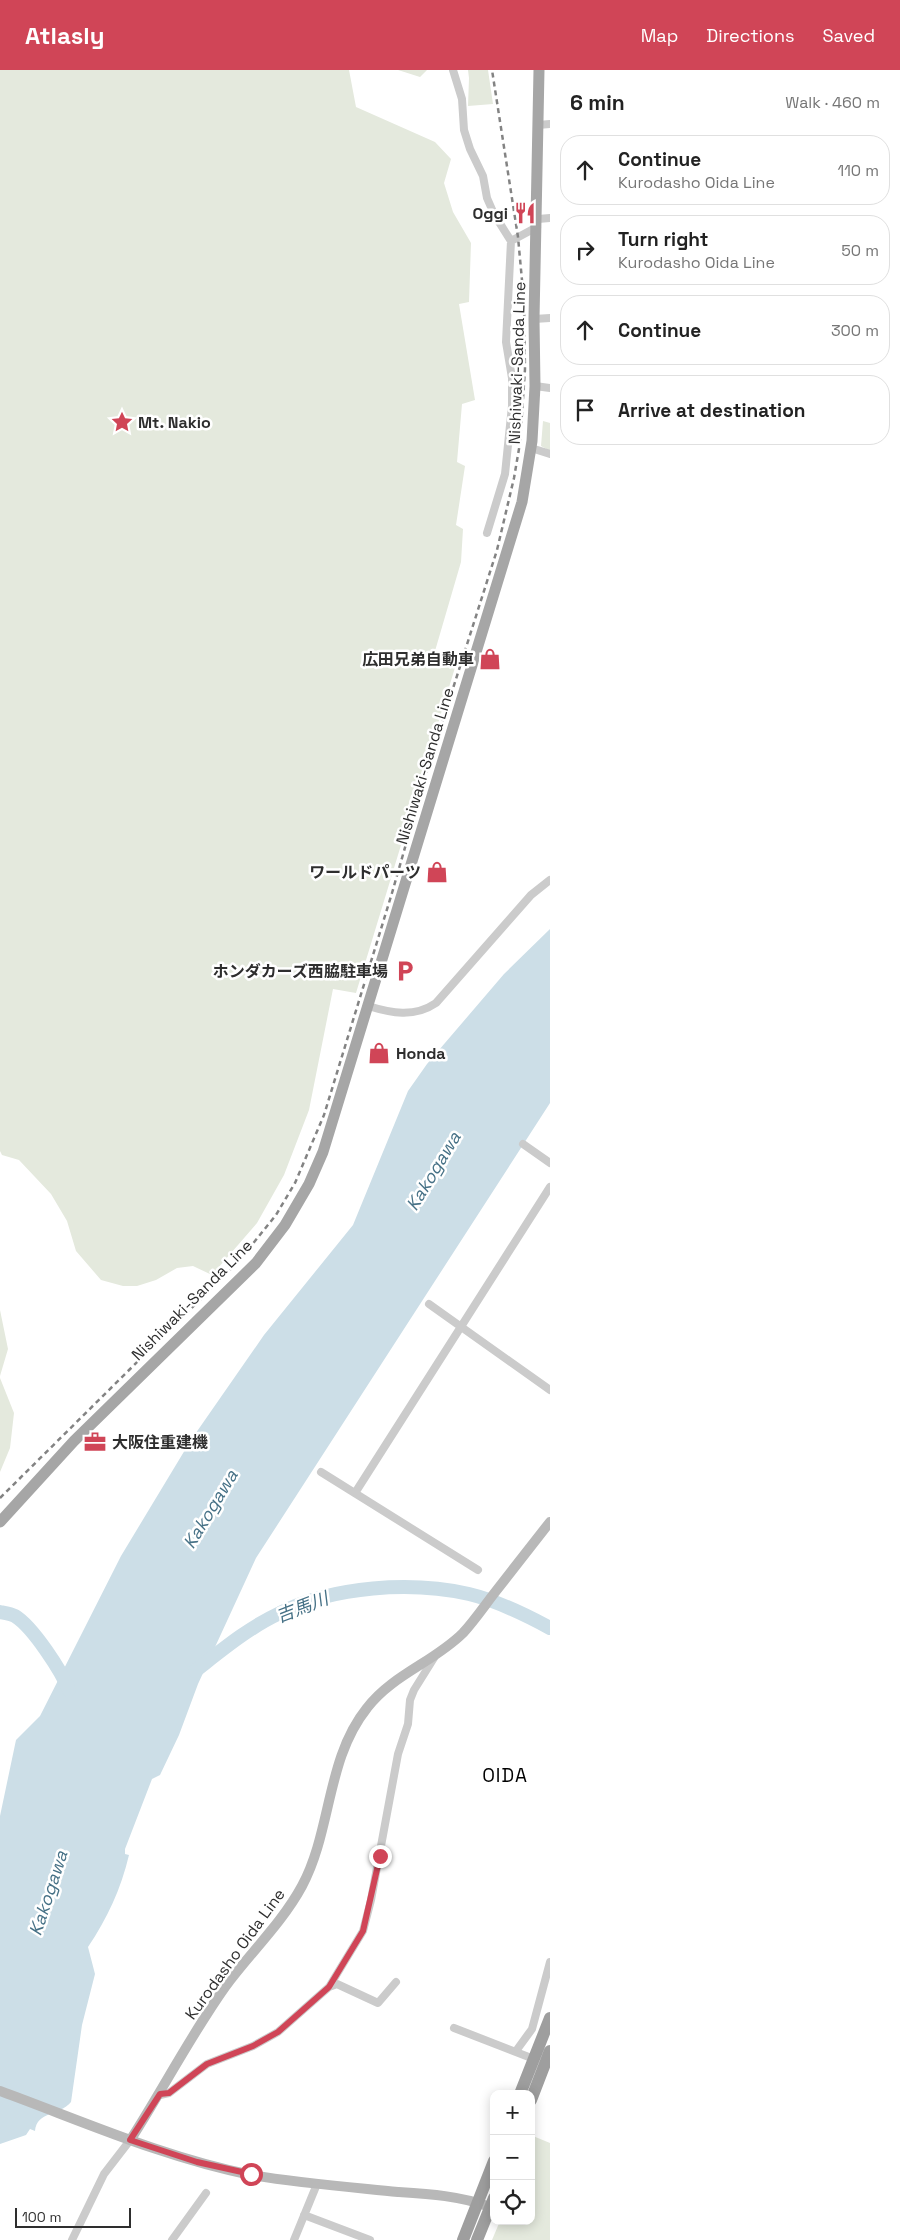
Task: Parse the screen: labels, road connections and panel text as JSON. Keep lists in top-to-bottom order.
{
  "streets": {
    "main road": ["Nishiwaki-Sanda Line", "Kurodasho Oida Line"]
  },
  "districts": ["OIDA"],
  "water": ["Kakogawa", "吉馬川"],
  "places": {
    "restaurant": ["Oggi"],
    "place": ["Mt. Nakio"],
    "shop": ["広田兄弟自動車", "ワールドパーツ", "Honda"],
    "parking": ["ホンダカーズ西脇駐車場"],
    "office": ["大阪住重建機"]
  },
  "scale_bar": "100 m",
  "page": {
    "header": "Atlasly",
    "nav": ["Map", "Directions", "Saved"],
    "heading": ["6 min", "Walk · 460 m"],
    "list": [
      ["Continue", "Kurodasho Oida Line", "110 m"],
      ["Turn right", "Kurodasho Oida Line", "50 m"],
      ["Continue", "300 m"],
      "Arrive at destination"
    ],
    "map_buttons": ["+", "−"],
    "scale": "100 m"
  }
}
